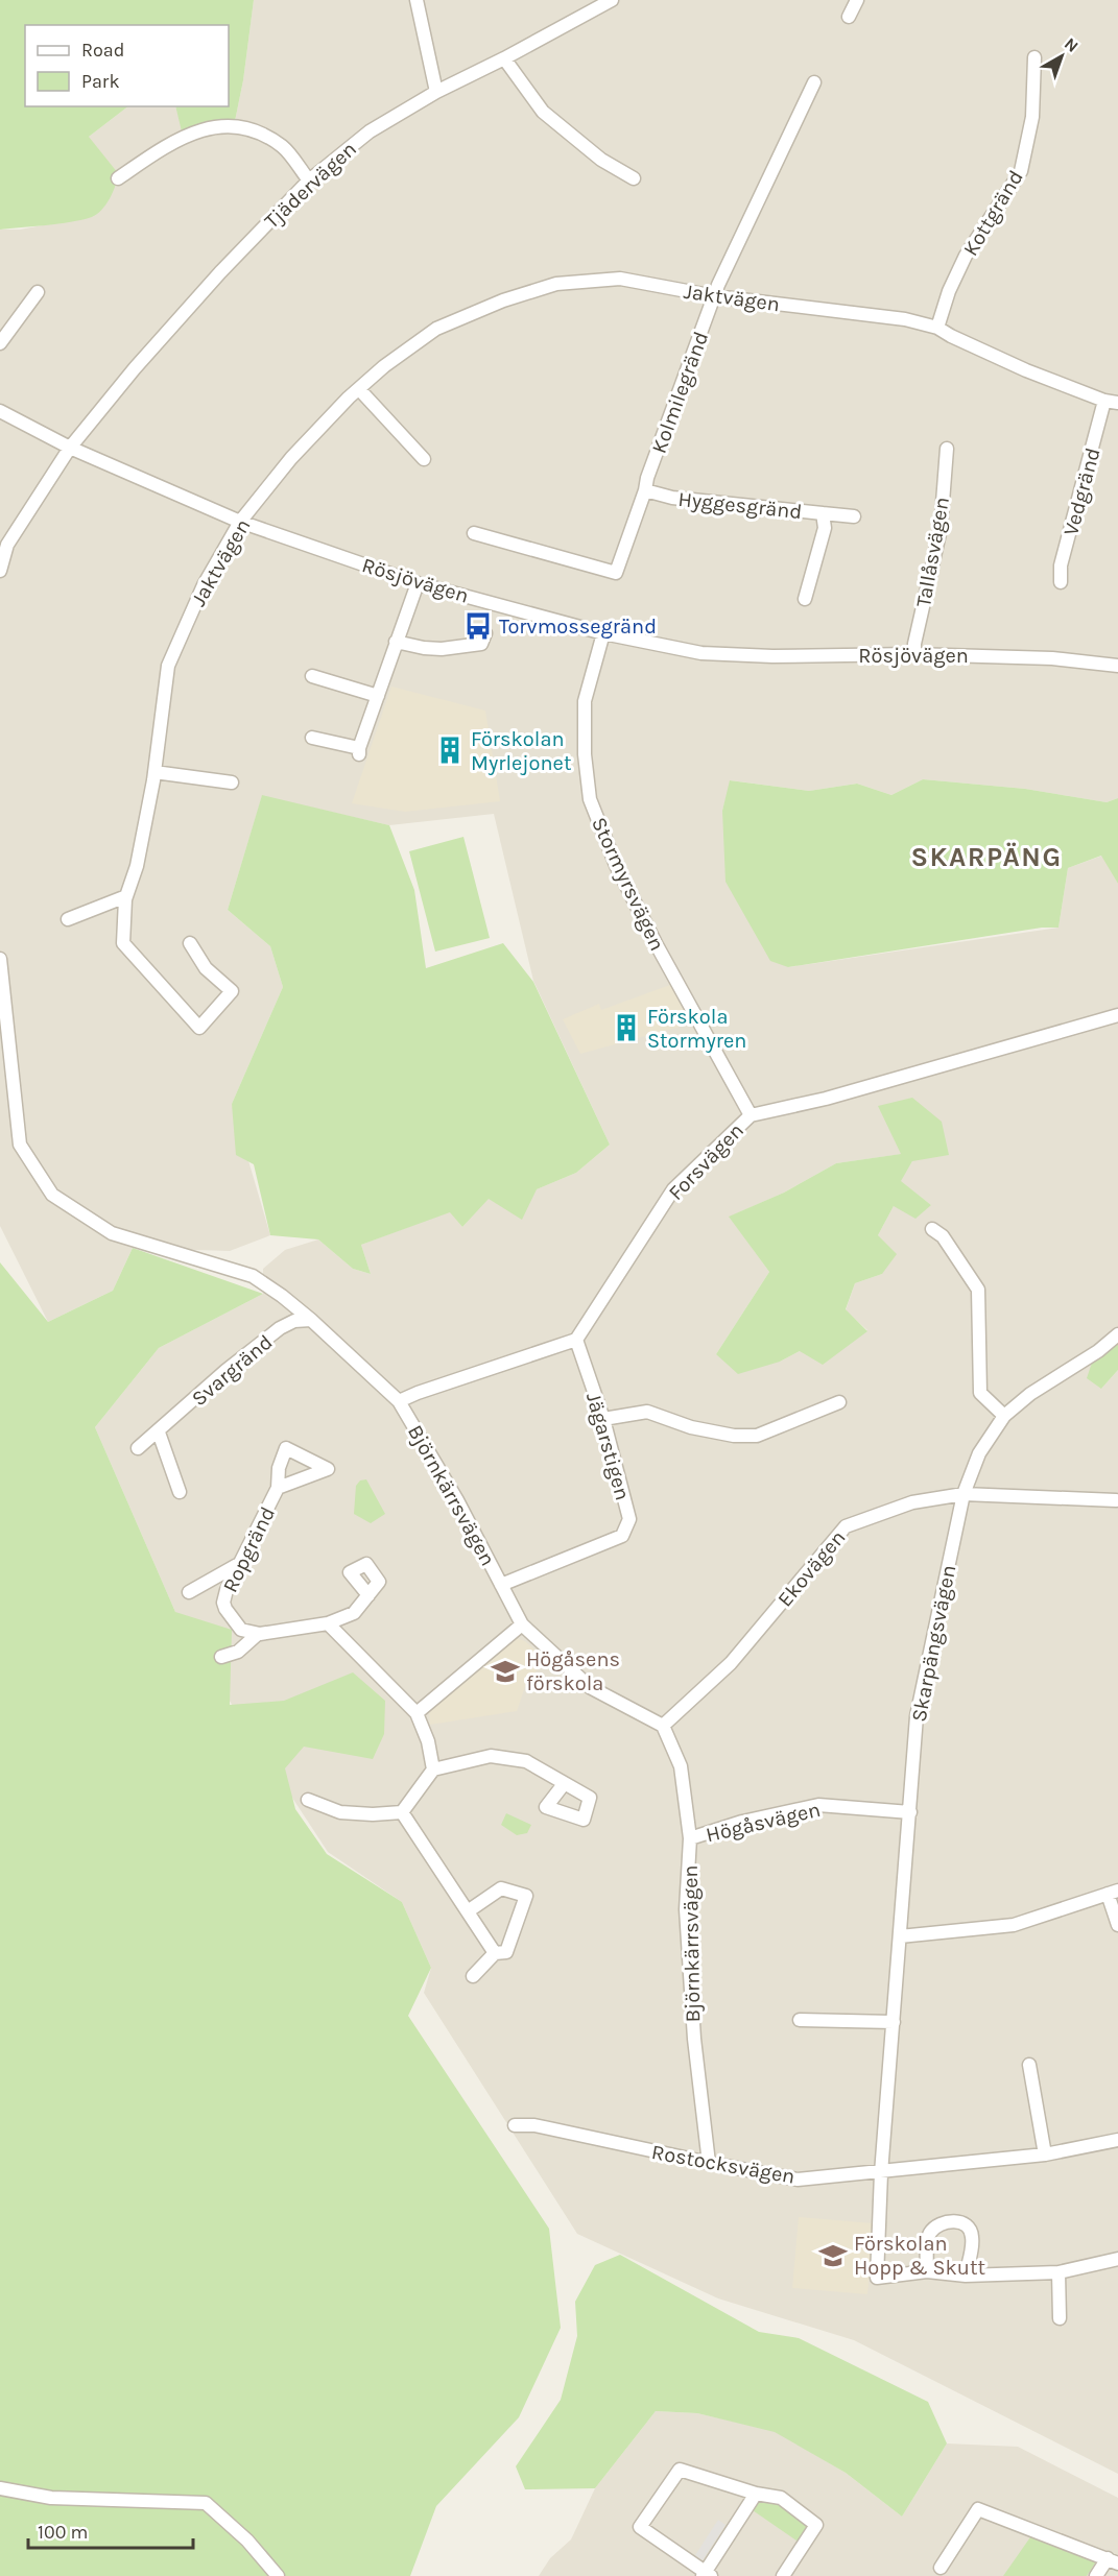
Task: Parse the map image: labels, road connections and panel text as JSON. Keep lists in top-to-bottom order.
{
  "streets": {
    "street": [
      "Tjädervägen",
      "Kottgränd",
      "Jaktvägen",
      "Kolmilegränd",
      "Vedgränd",
      "Hyggesgränd",
      "Tallåsvägen",
      "Rösjövägen",
      "Stormyrsvägen",
      "Forsvägen",
      "Svargränd",
      "Jägarstigen",
      "Björnkärrsvägen",
      "Ropgränd",
      "Ekovägen",
      "Skarpängsvägen",
      "Högåsvägen",
      "Rostocksvägen"
    ]
  },
  "crossings": [
    ["Tjädervägen", "Rösjövägen"],
    ["Kottgränd", "Jaktvägen"],
    ["Jaktvägen", "Kolmilegränd"],
    ["Jaktvägen", "Vedgränd"],
    ["Jaktvägen", "Rösjövägen"],
    ["Kolmilegränd", "Hyggesgränd"],
    ["Tallåsvägen", "Rösjövägen"],
    ["Rösjövägen", "Stormyrsvägen"],
    ["Stormyrsvägen", "Forsvägen"],
    ["Forsvägen", "Jägarstigen"],
    ["Svargränd", "Björnkärrsvägen"],
    ["Jägarstigen", "Björnkärrsvägen"],
    ["Björnkärrsvägen", "Ekovägen"],
    ["Björnkärrsvägen", "Högåsvägen"],
    ["Björnkärrsvägen", "Rostocksvägen"],
    ["Ekovägen", "Skarpängsvägen"],
    ["Skarpängsvägen", "Högåsvägen"],
    ["Skarpängsvägen", "Rostocksvägen"]
  ],
  "districts": ["SKARPÄNG"],
  "places": {
    "bus stop": ["Torvmossegränd"],
    "building": ["Förskolan Myrlejonet", "Förskola Stormyren"],
    "school or university": ["Högåsens förskola", "Förskolan Hopp & Skutt"]
  },
  "legend": ["Road", "Park"],
  "scale_bar": "100 m",
  "north": "top right"
}
